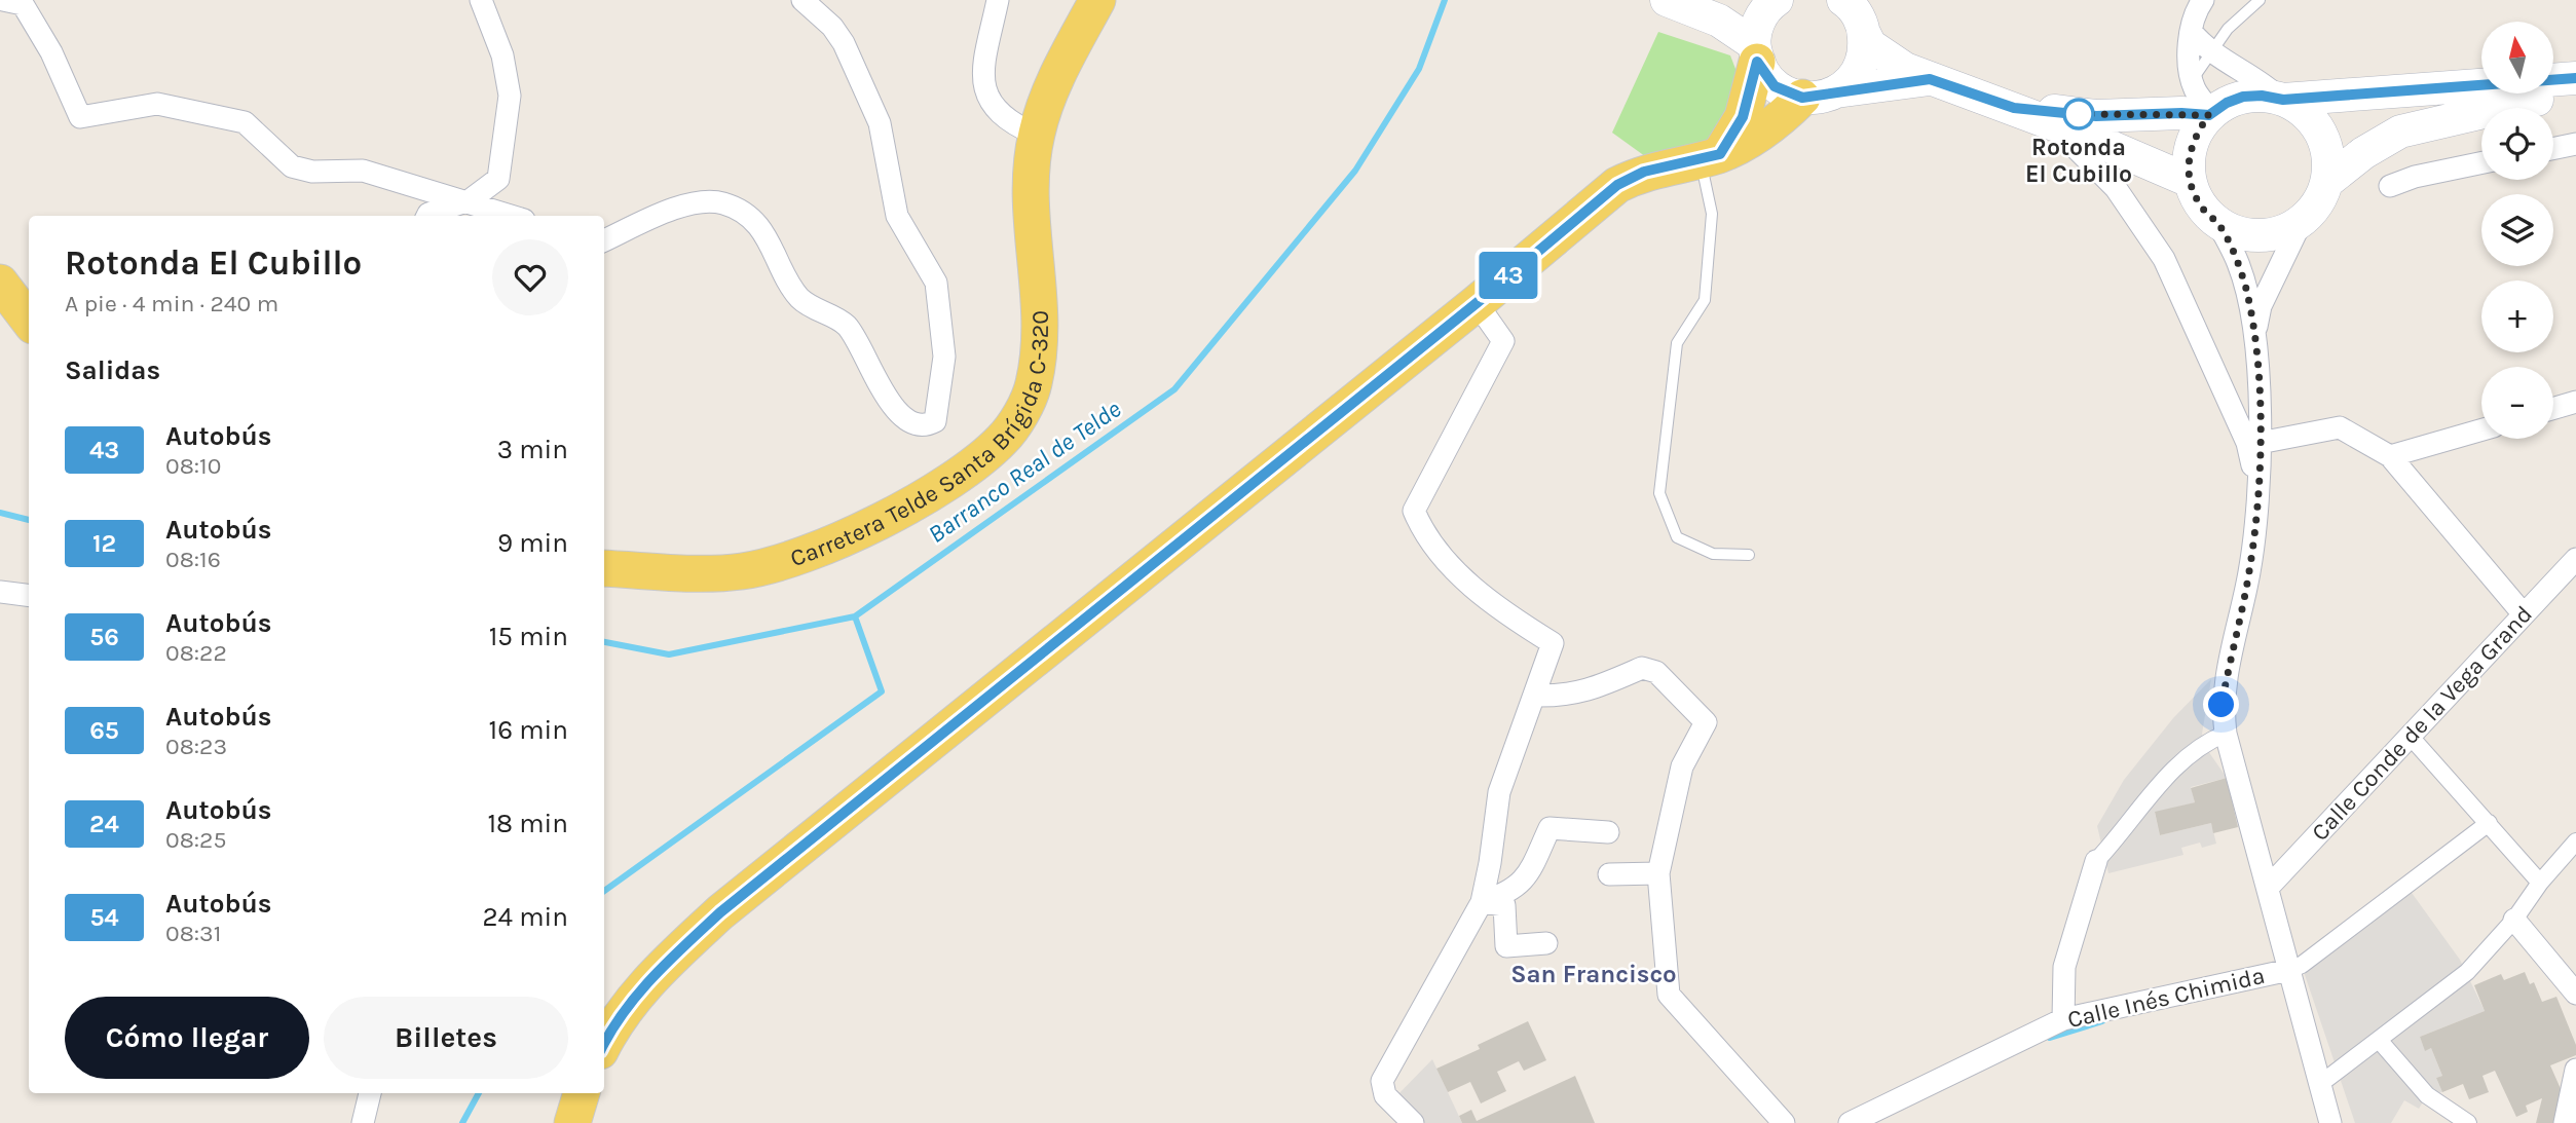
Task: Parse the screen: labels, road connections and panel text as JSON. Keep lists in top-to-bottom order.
{
  "streets": {
    "main road": ["Carretera Telde Santa Brígida C-320"],
    "street": ["Calle Conde de la Vega Grand", "Calle Inés Chimida"]
  },
  "districts": ["San Francisco"],
  "water": ["Barranco Real de Telde"],
  "places": ["Rotonda El Cubillo"],
  "lines": ["bus line 43"],
  "north": "top",
  "page": {
    "on_map": "43",
    "map_buttons": ["+", "−"],
    "heading": [
      ["Rotonda El Cubillo", "A pie · 4 min · 240 m"],
      "Salidas"
    ],
    "list": [
      {
        "mark": "43",
        "name": "Autobús",
        "note": "08:10",
        "value": "3 min"
      },
      {
        "mark": "12",
        "name": "Autobús",
        "note": "08:16",
        "value": "9 min"
      },
      {
        "mark": "56",
        "name": "Autobús",
        "note": "08:22",
        "value": "15 min"
      },
      {
        "mark": "65",
        "name": "Autobús",
        "note": "08:23",
        "value": "16 min"
      },
      {
        "mark": "24",
        "name": "Autobús",
        "note": "08:25",
        "value": "18 min"
      },
      {
        "mark": "54",
        "name": "Autobús",
        "note": "08:31",
        "value": "24 min"
      }
    ],
    "buttons": ["Cómo llegar", "Billetes"]
  }
}
